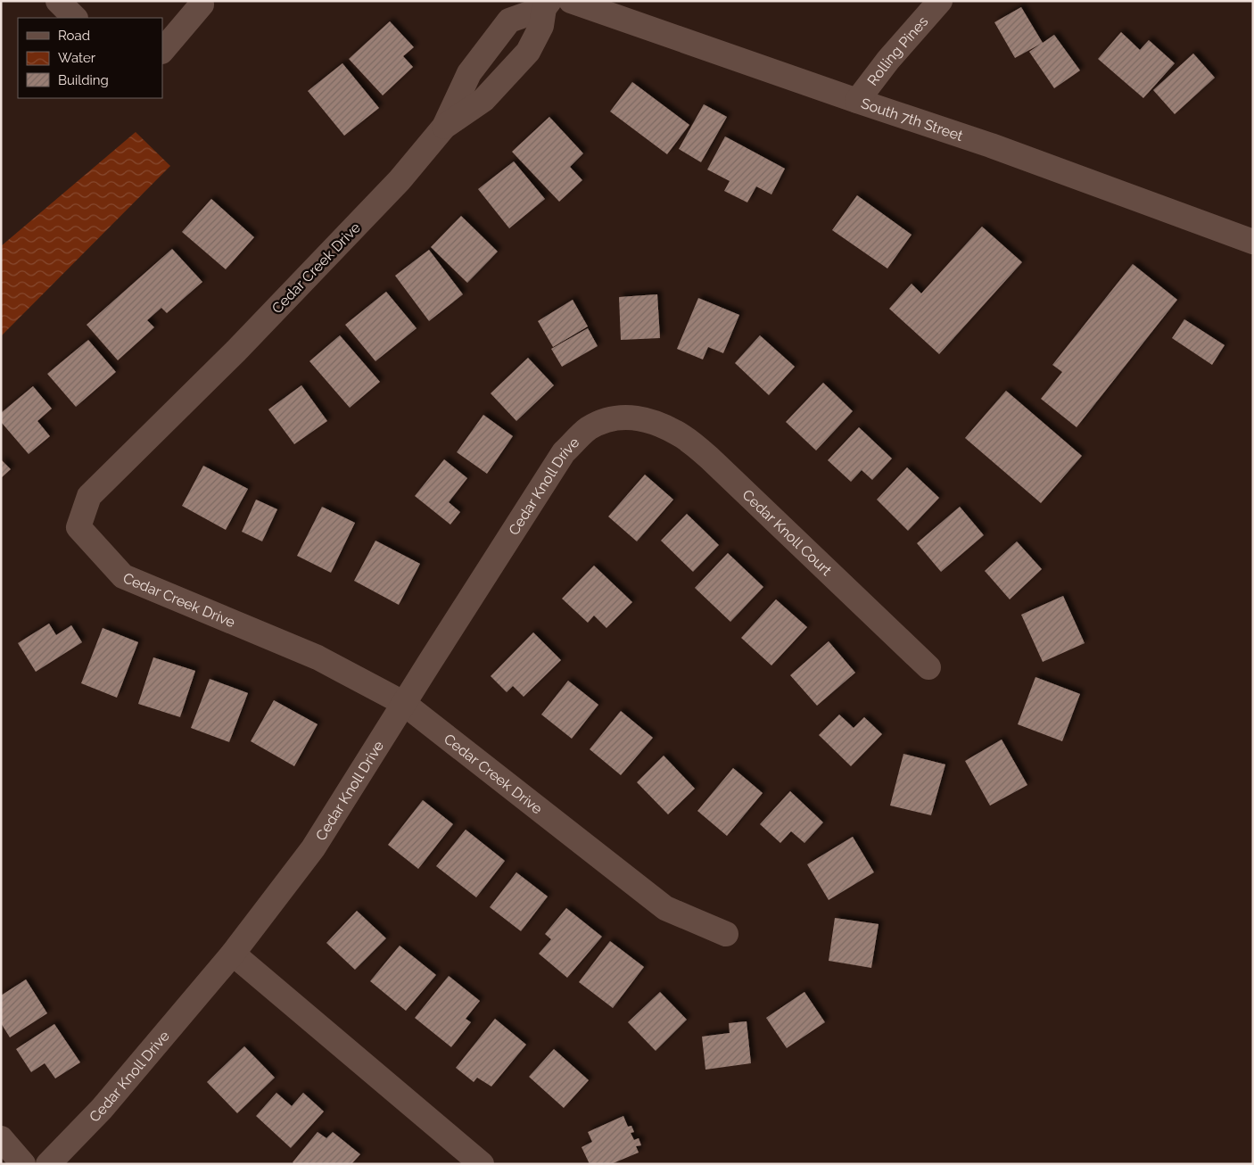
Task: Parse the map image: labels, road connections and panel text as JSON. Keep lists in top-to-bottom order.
{
  "streets": {
    "street": [
      "Rolling Pines",
      "South 7th Street",
      "Cedar Creek Drive",
      "Cedar Knoll Drive",
      "Cedar Knoll Court"
    ]
  },
  "crossings": [
    ["Rolling Pines", "South 7th Street"],
    ["Cedar Creek Drive", "Cedar Knoll Drive"],
    ["Cedar Knoll Drive", "Cedar Knoll Court"]
  ],
  "legend": ["Road", "Water", "Building"]
}
